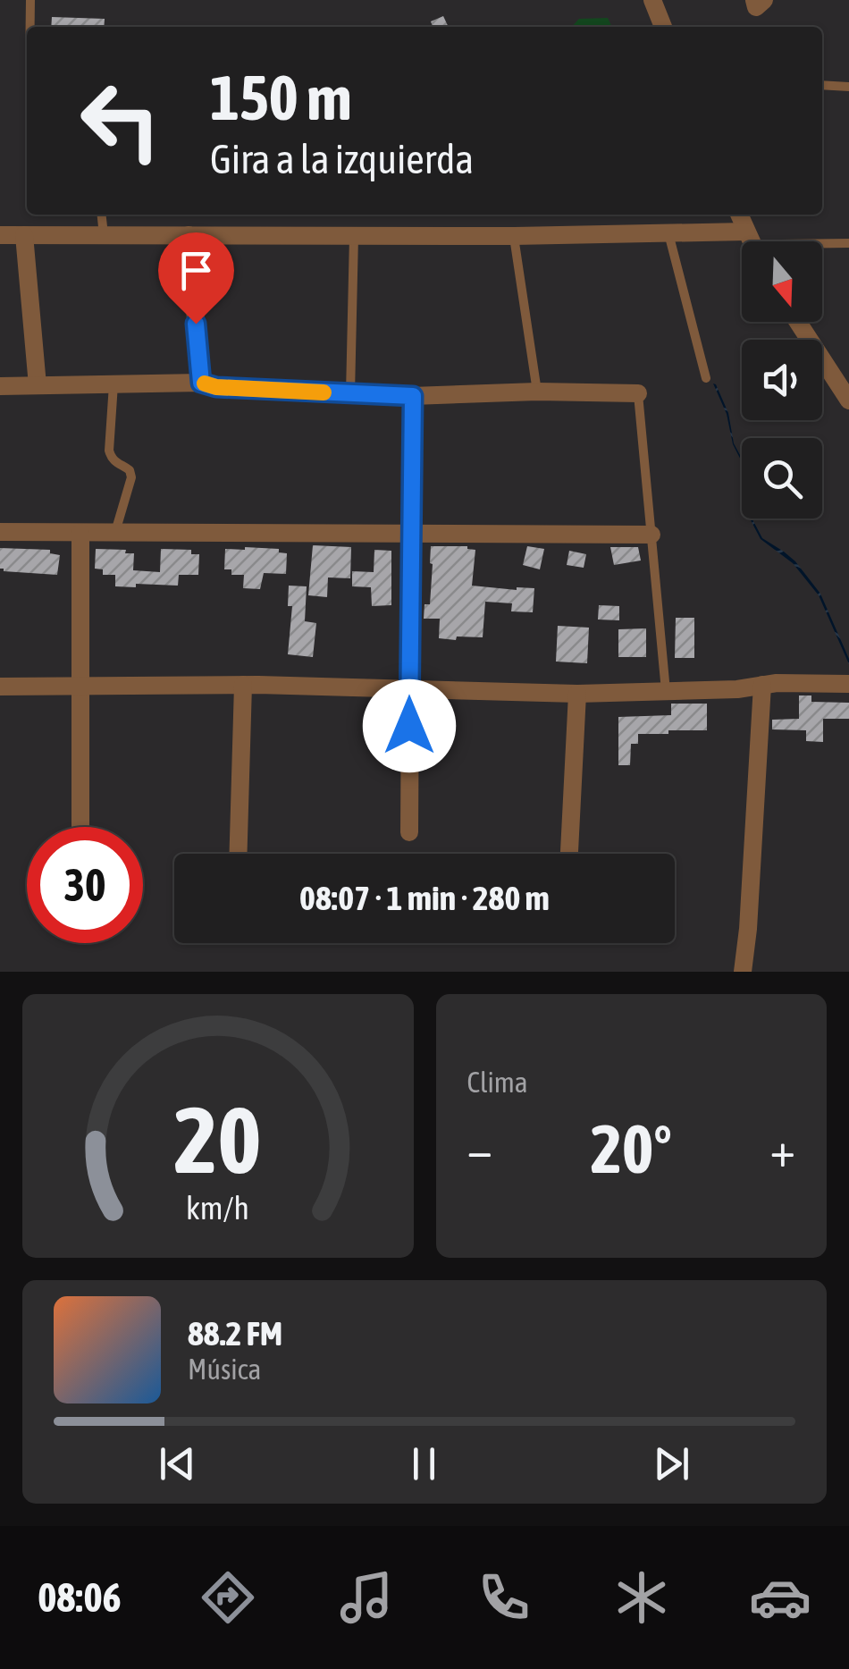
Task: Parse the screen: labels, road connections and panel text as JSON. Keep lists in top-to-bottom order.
{
  "north": "bottom",
  "page": {
    "turn": ["150 m", "Gira a la izquierda"],
    "limit": "30",
    "trip": "08:07 · 1 min · 280 m",
    "tile": "Clima",
    "heat": ["−", "20°", "+"],
    "song": ["88.2 FM", "Música"],
    "tabs": "08:06",
    "gauge": ["20", "km/h"]
  }
}
